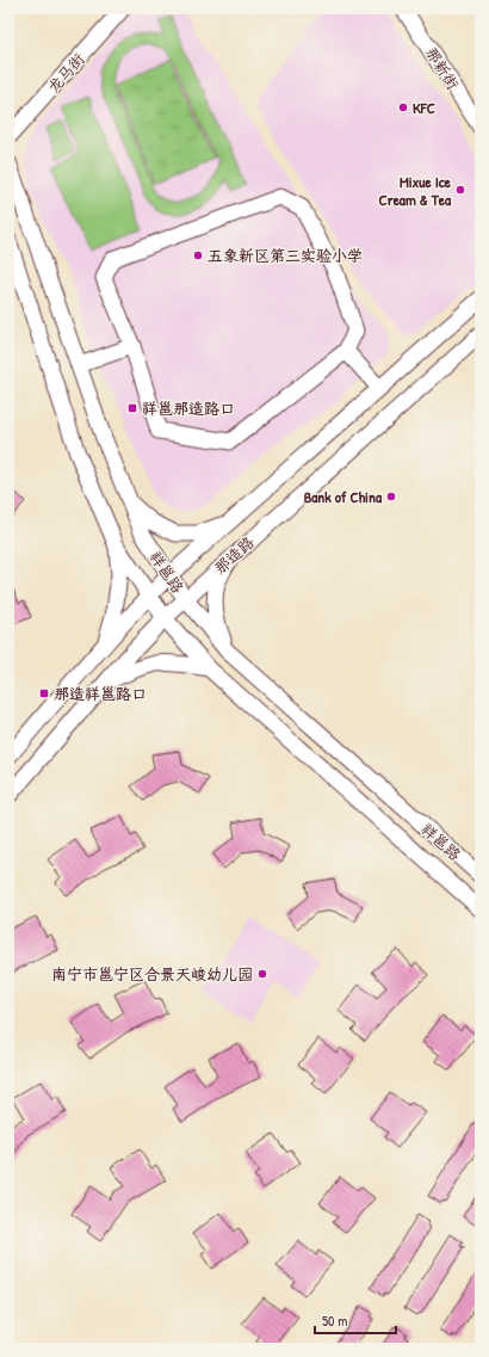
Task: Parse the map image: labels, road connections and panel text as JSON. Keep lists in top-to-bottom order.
{
  "streets": {
    "street": [
      "那新街",
      "龙马街",
      "那造路",
      "祥邕路"
    ]
  },
  "crossings": [
    ["那造路", "祥邕路"]
  ],
  "places": {
    "other": [
      "KFC",
      "Mixue Ice Cream & Tea",
      "五象新区第三实验小学",
      "Bank of China",
      "南宁市邕宁区合景天峻幼儿园"
    ],
    "transit": ["祥邕那造路口", "那造祥邕路口"]
  },
  "scale_bar": "50 m"
}
